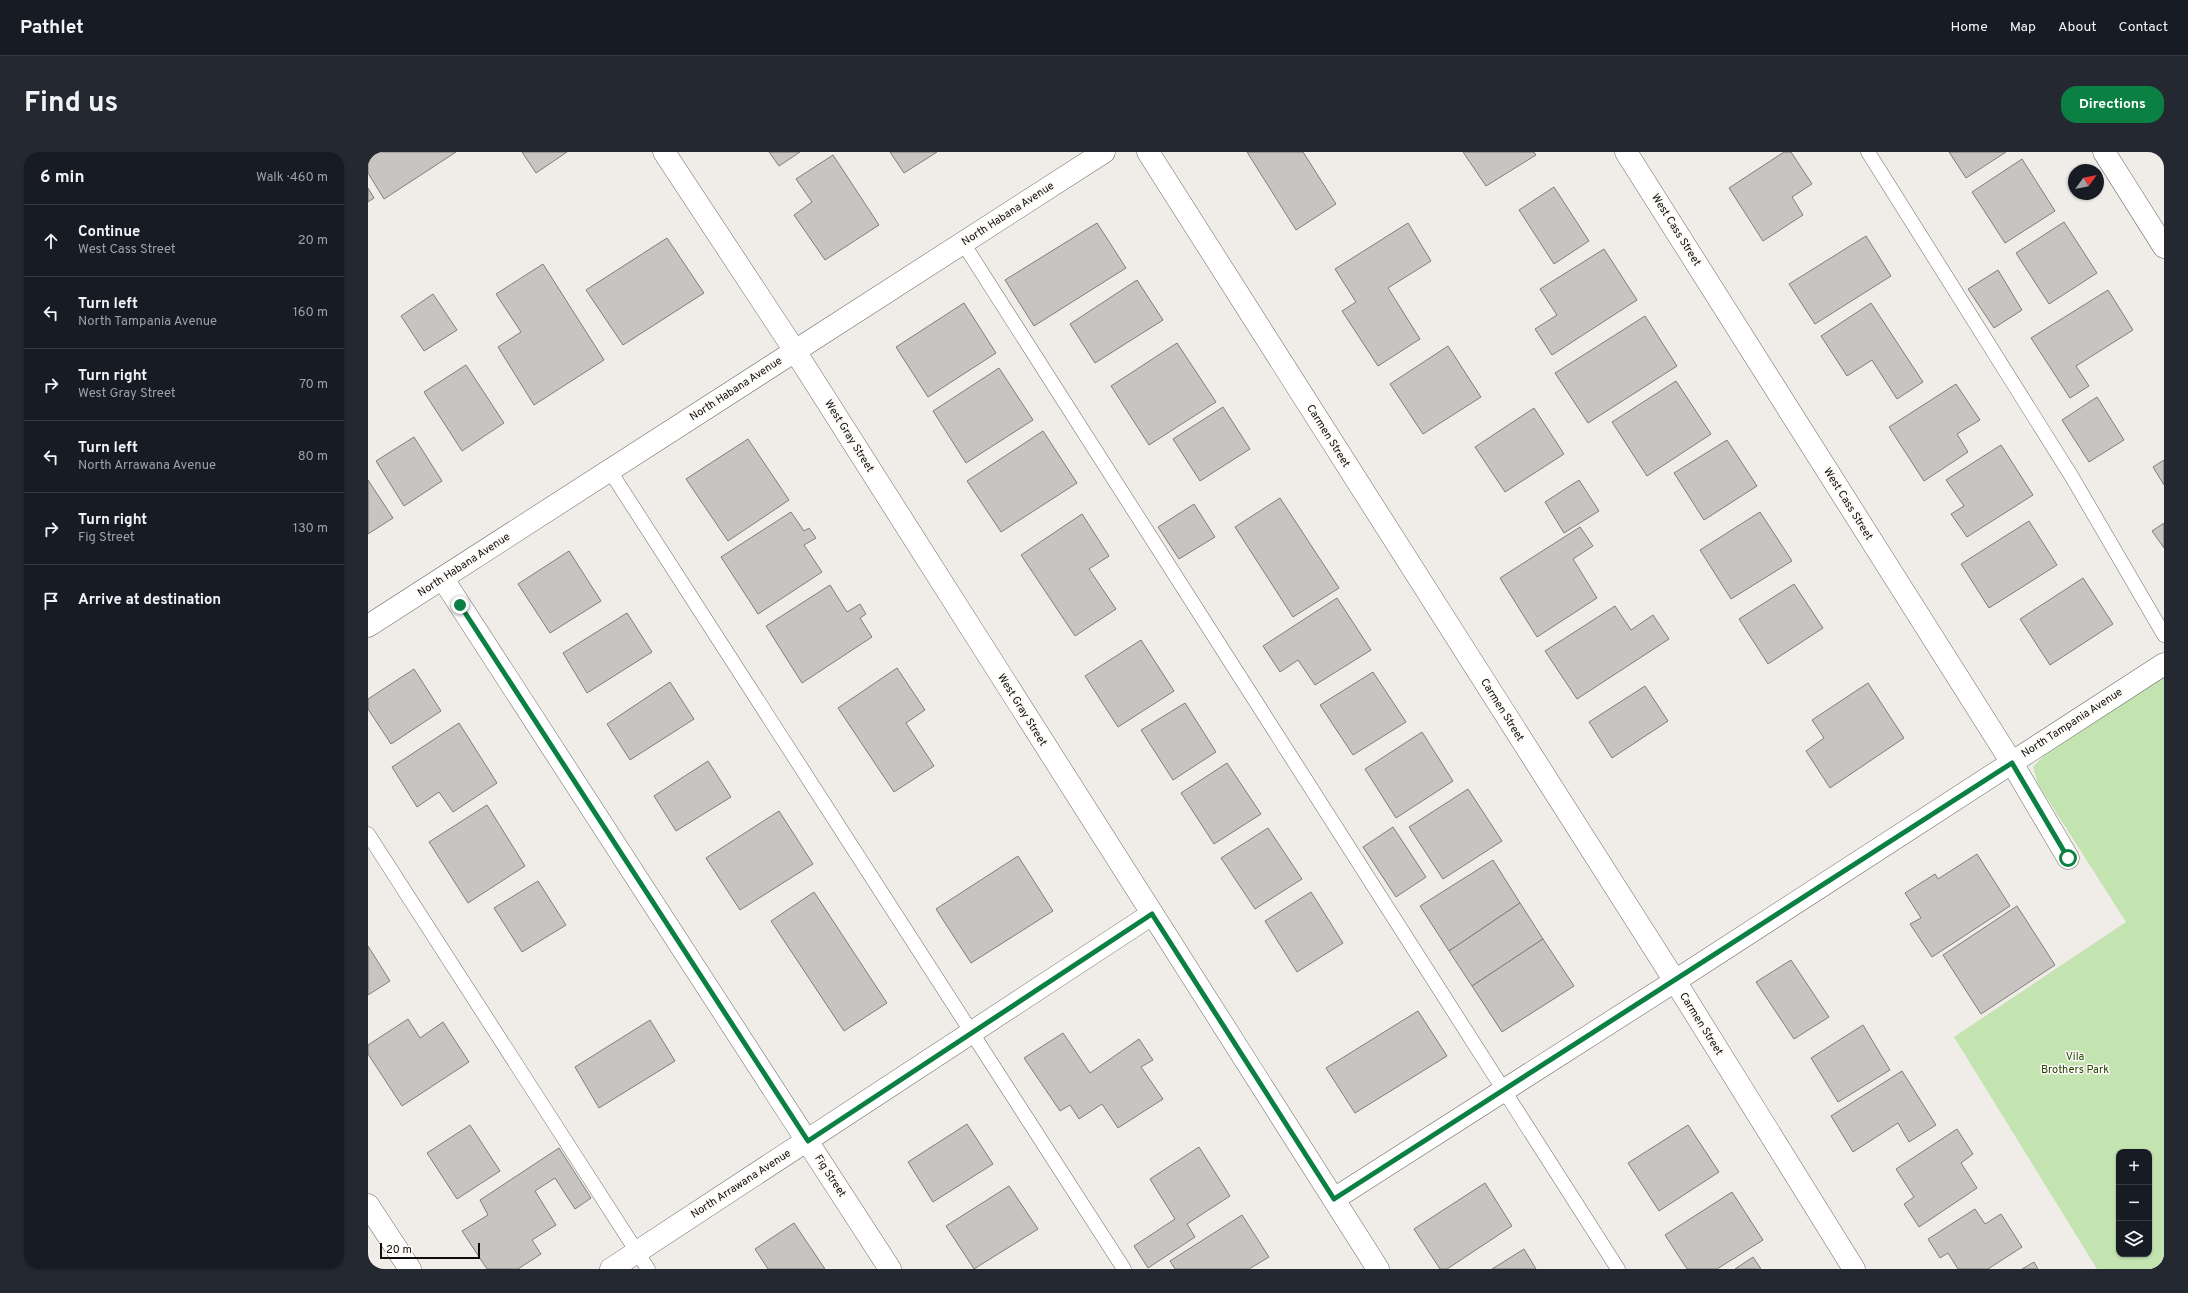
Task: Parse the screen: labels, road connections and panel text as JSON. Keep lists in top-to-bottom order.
{
  "streets": {
    "street": [
      "North Habana Avenue",
      "West Cass Street",
      "West Gray Street",
      "Carmen Street",
      "North Tampania Avenue",
      "Fig Street",
      "North Arrawana Avenue"
    ]
  },
  "crossings": [
    ["North Habana Avenue", "West Gray Street"],
    ["North Habana Avenue", "Fig Street"],
    ["West Cass Street", "North Tampania Avenue"],
    ["West Gray Street", "North Tampania Avenue"],
    ["West Gray Street", "North Arrawana Avenue"],
    ["Carmen Street", "North Tampania Avenue"],
    ["Fig Street", "North Arrawana Avenue"]
  ],
  "parks": ["Vila Brothers Park"],
  "scale_bar": "20 m",
  "north": "top right",
  "page": {
    "header": "Pathlet",
    "nav": [
      "Home",
      "Map",
      "About",
      "Contact"
    ],
    "title": "Find us",
    "buttons": "Directions",
    "heading": ["6 min", "Walk · 460 m"],
    "list": [
      ["Continue", "West Cass Street", "20 m"],
      ["Turn left", "North Tampania Avenue", "160 m"],
      ["Turn right", "West Gray Street", "70 m"],
      ["Turn left", "North Arrawana Avenue", "80 m"],
      ["Turn right", "Fig Street", "130 m"],
      "Arrive at destination"
    ],
    "map_buttons": ["+", "−"],
    "scale": "20 m"
  }
}
